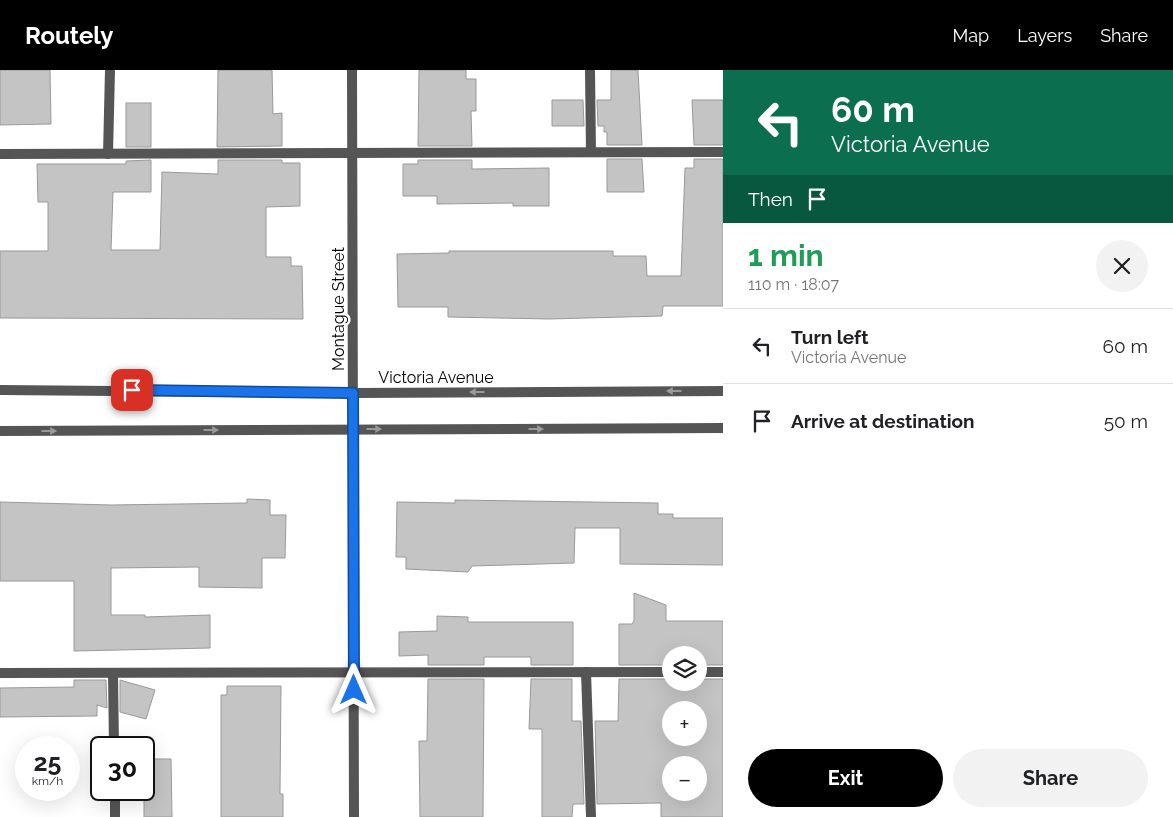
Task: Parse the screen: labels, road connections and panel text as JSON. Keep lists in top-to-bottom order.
{
  "streets": {
    "street": ["Montague Street", "Victoria Avenue"]
  },
  "crossings": [
    ["Montague Street", "Victoria Avenue"]
  ],
  "page": {
    "header": "Routely",
    "nav": ["Map", "Layers", "Share"],
    "turn": ["60 m", "Victoria Avenue"],
    "then": "Then",
    "heading": ["1 min", "110 m · 18:07"],
    "list": [
      {
        "name": "Turn left",
        "note": "Victoria Avenue",
        "value": "60 m"
      },
      {
        "name": "Arrive at destination",
        "value": "50 m"
      }
    ],
    "map_buttons": ["+", "−"],
    "speed": "25 km/h",
    "limit": "30",
    "buttons": ["Exit", "Share"]
  }
}
